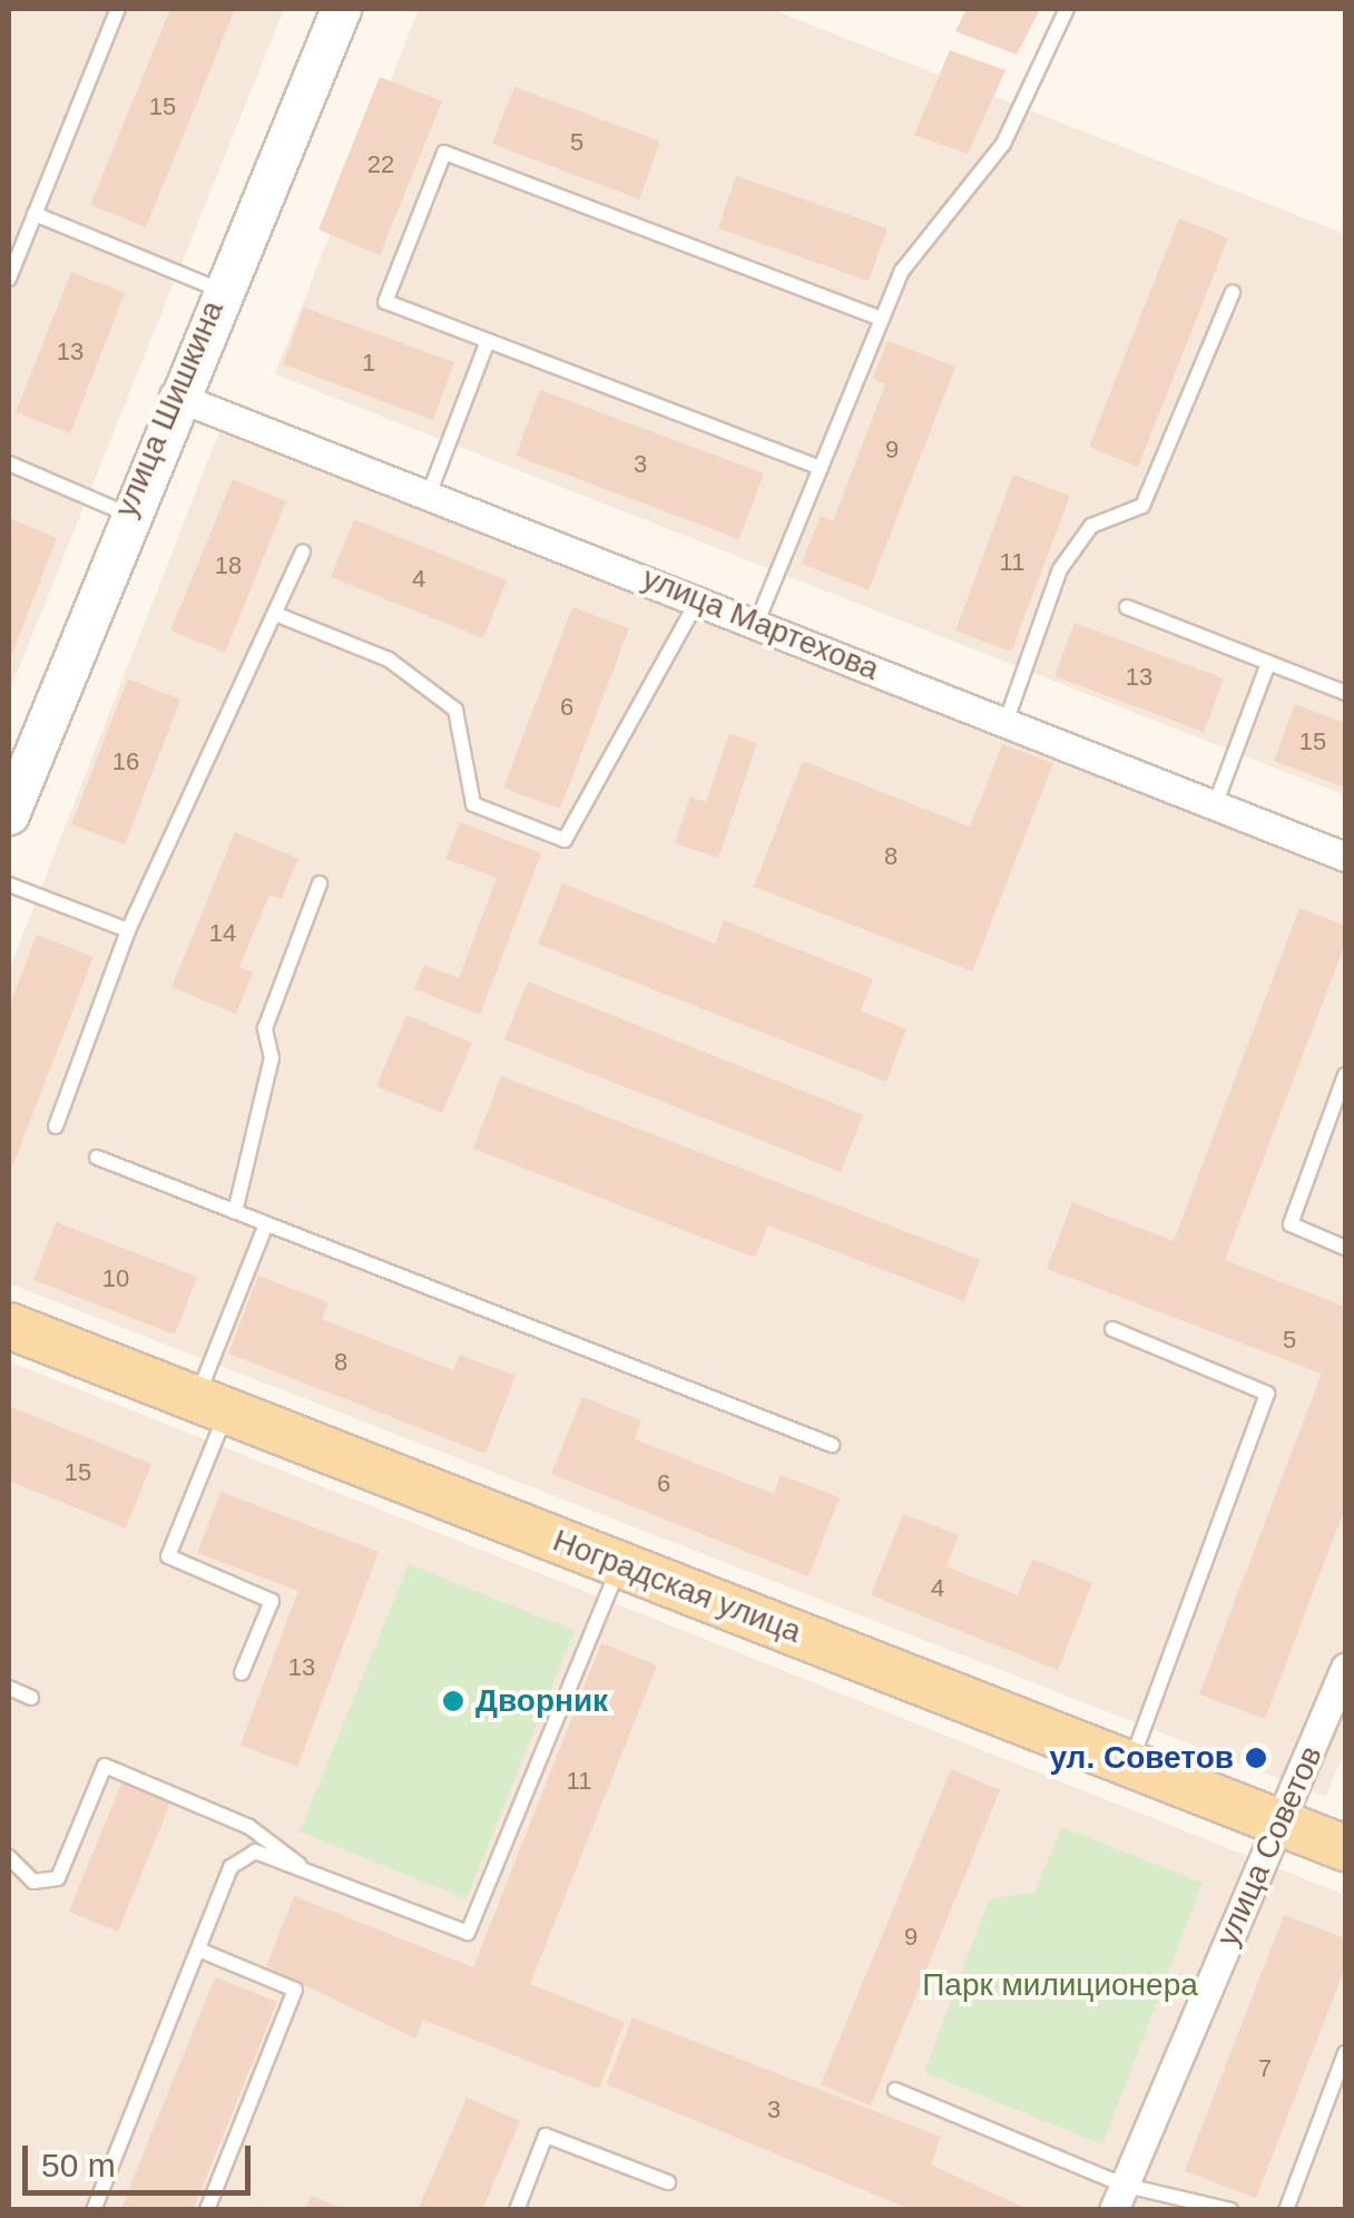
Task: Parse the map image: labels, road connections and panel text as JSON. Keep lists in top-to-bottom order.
{
  "streets": {
    "main road": ["улица Шишкина", "Ноградская улица"],
    "street": ["улица Мартехова", "улица Советов"]
  },
  "crossings": [
    ["улица Шишкина", "улица Мартехова"],
    ["Ноградская улица", "улица Советов"]
  ],
  "parks": ["Парк милиционера"],
  "places": ["Дворник", "ул. Советов"],
  "house_numbers": [
    "15",
    "5",
    "22",
    "13",
    "1",
    "9",
    "3",
    "11",
    "18",
    "4",
    "13",
    "6",
    "15",
    "16",
    "8",
    "14",
    "10",
    "5",
    "8",
    "15",
    "6",
    "4",
    "13",
    "11",
    "9",
    "7",
    "3"
  ],
  "scale_bar": "50 m"
}
